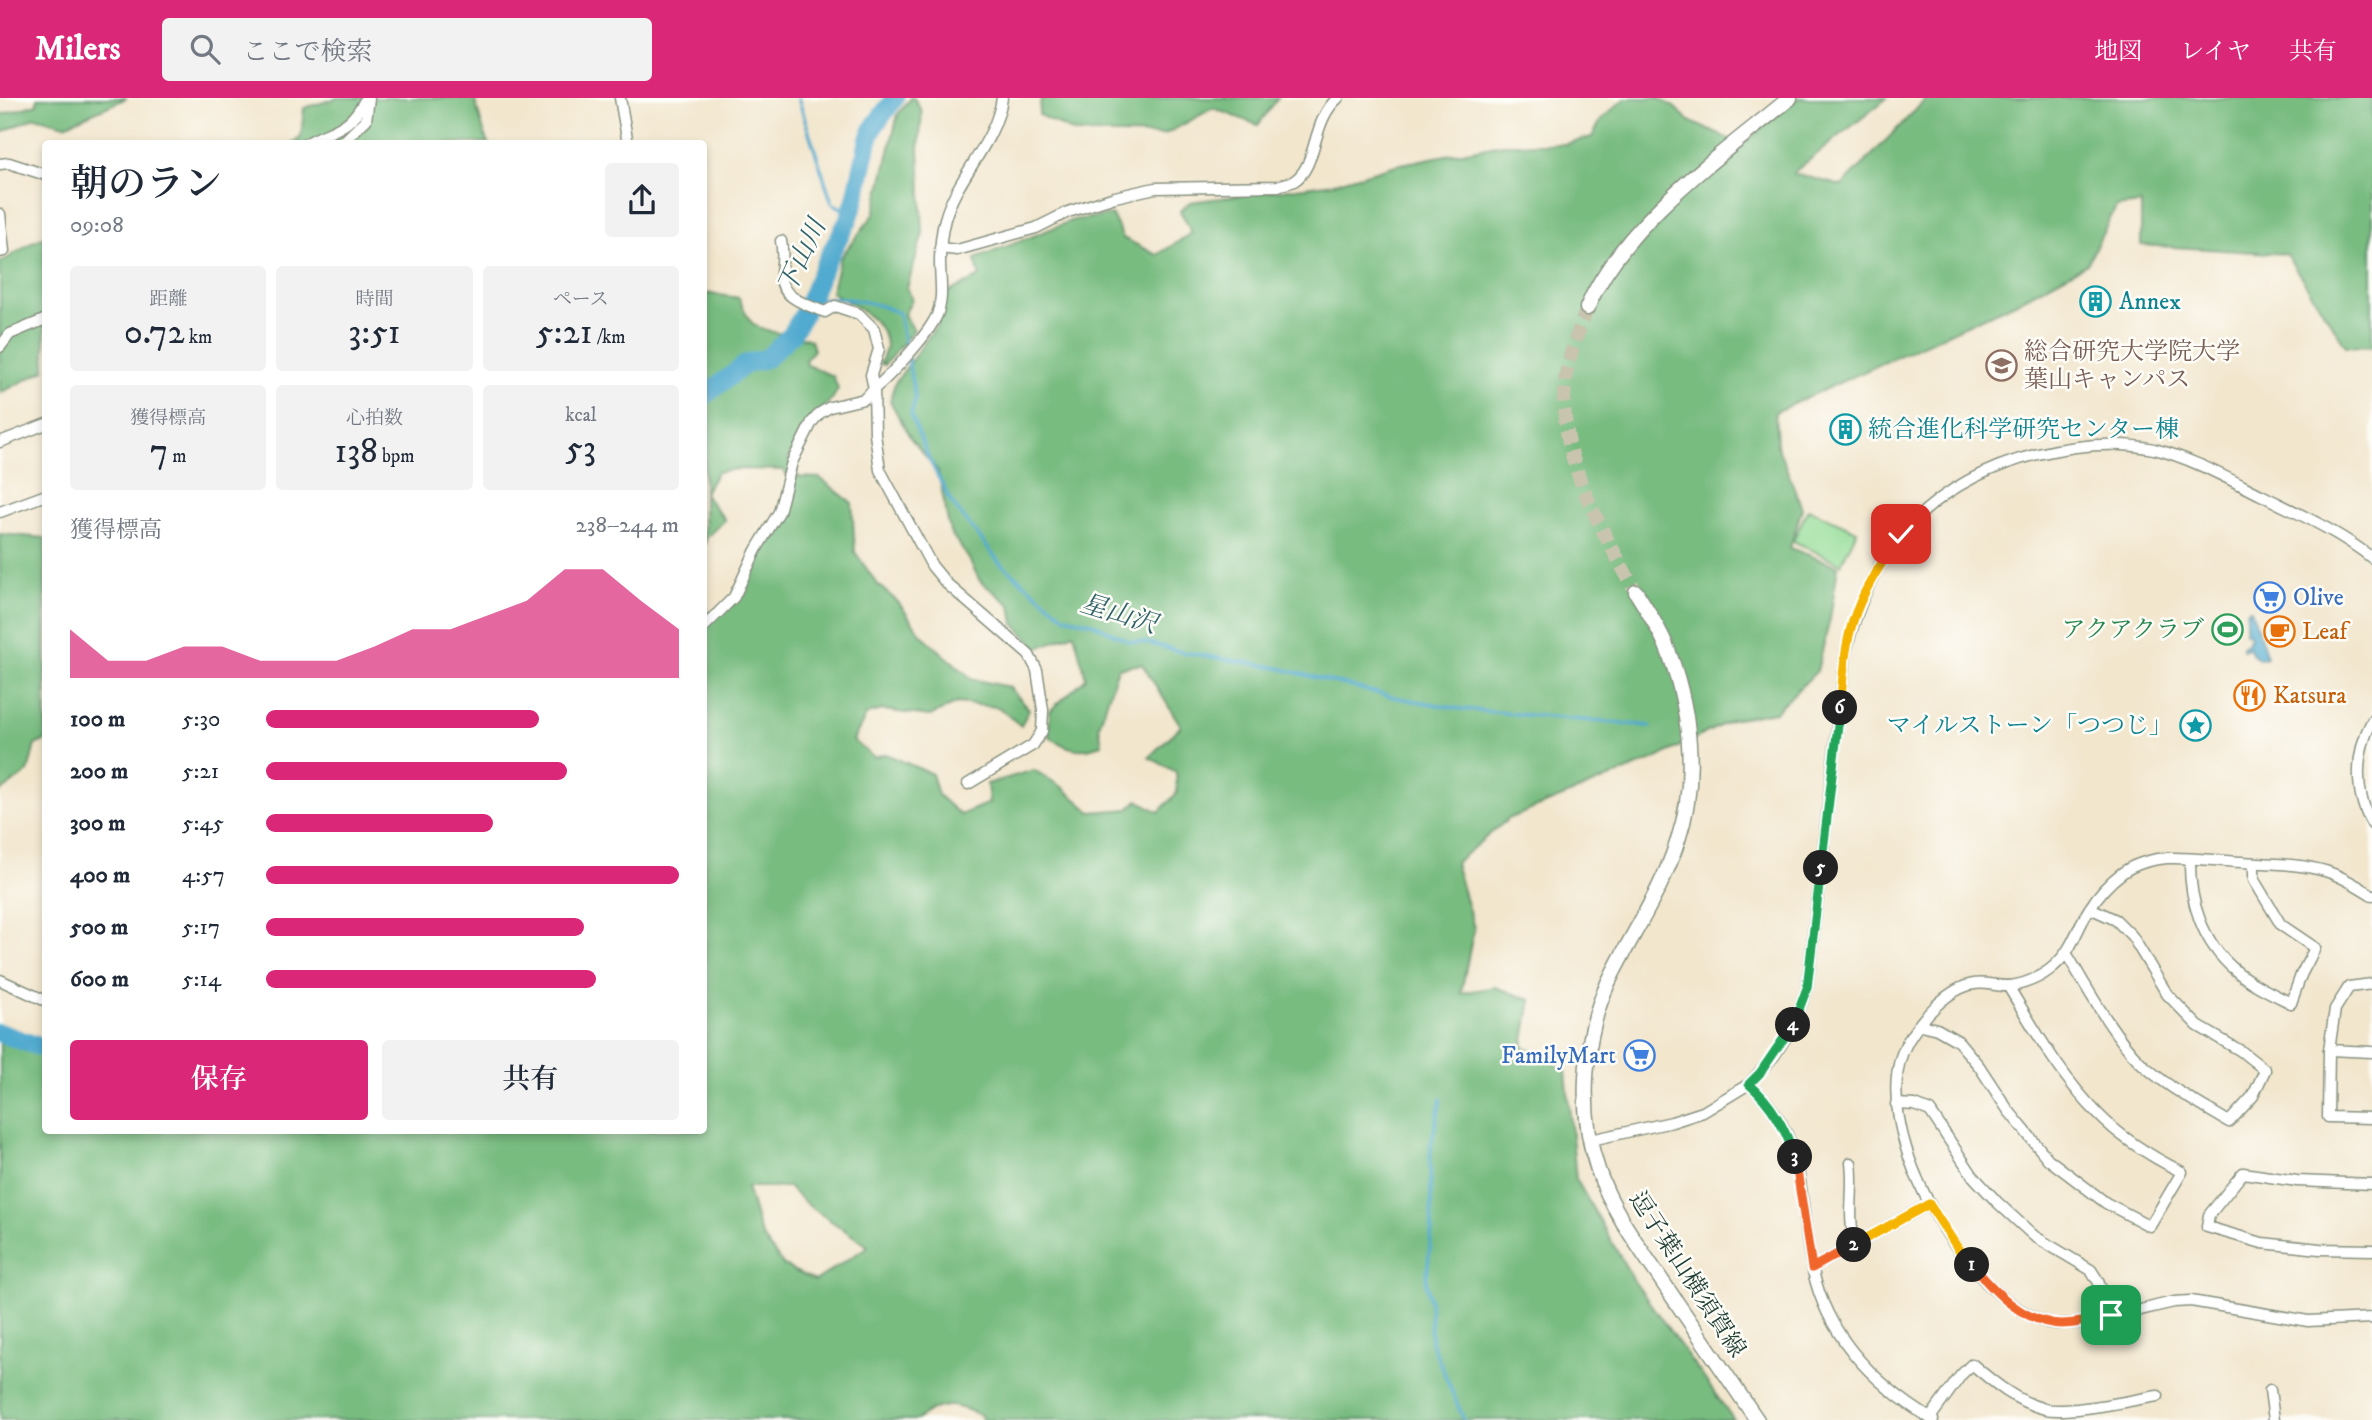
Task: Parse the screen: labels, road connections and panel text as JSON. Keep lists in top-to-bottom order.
{
  "streets": {
    "main road": ["逗子葉山横須賀線"]
  },
  "water": ["下山川", "星山沢"],
  "places": {
    "building": ["Annex", "統合進化科学研究センター棟"],
    "school or university": ["総合研究大学院大学 葉山キャンパス"],
    "supermarket": ["Olive", "FamilyMart"],
    "sports": ["アクアクラブ"],
    "cafe": ["Leaf"],
    "restaurant": ["Katsura"],
    "place": ["マイルストーン「つつじ」"]
  },
  "page": {
    "header": "Milers",
    "search": "ここで検索",
    "nav": ["地図", "レイヤ", "共有"],
    "heading": ["朝のラン", "09:08"],
    "stats": [
      ["距離", "0.72 km"],
      ["時間", "3:51"],
      ["ペース", "5:21 /km"],
      ["獲得標高", "7 m"],
      ["心拍数", "138 bpm"],
      ["kcal", "53"]
    ],
    "chart": ["獲得標高", "238–244 m"],
    "pins": [
      "6",
      "5",
      "4",
      "3",
      "2",
      "1"
    ],
    "list": [
      {
        "name": "100 m",
        "note": "5:30"
      },
      {
        "name": "200 m",
        "note": "5:21"
      },
      {
        "name": "300 m",
        "note": "5:45"
      },
      {
        "name": "400 m",
        "note": "4:57"
      },
      {
        "name": "500 m",
        "note": "5:17"
      },
      {
        "name": "600 m",
        "note": "5:14"
      }
    ],
    "buttons": ["保存", "共有"]
  }
}
